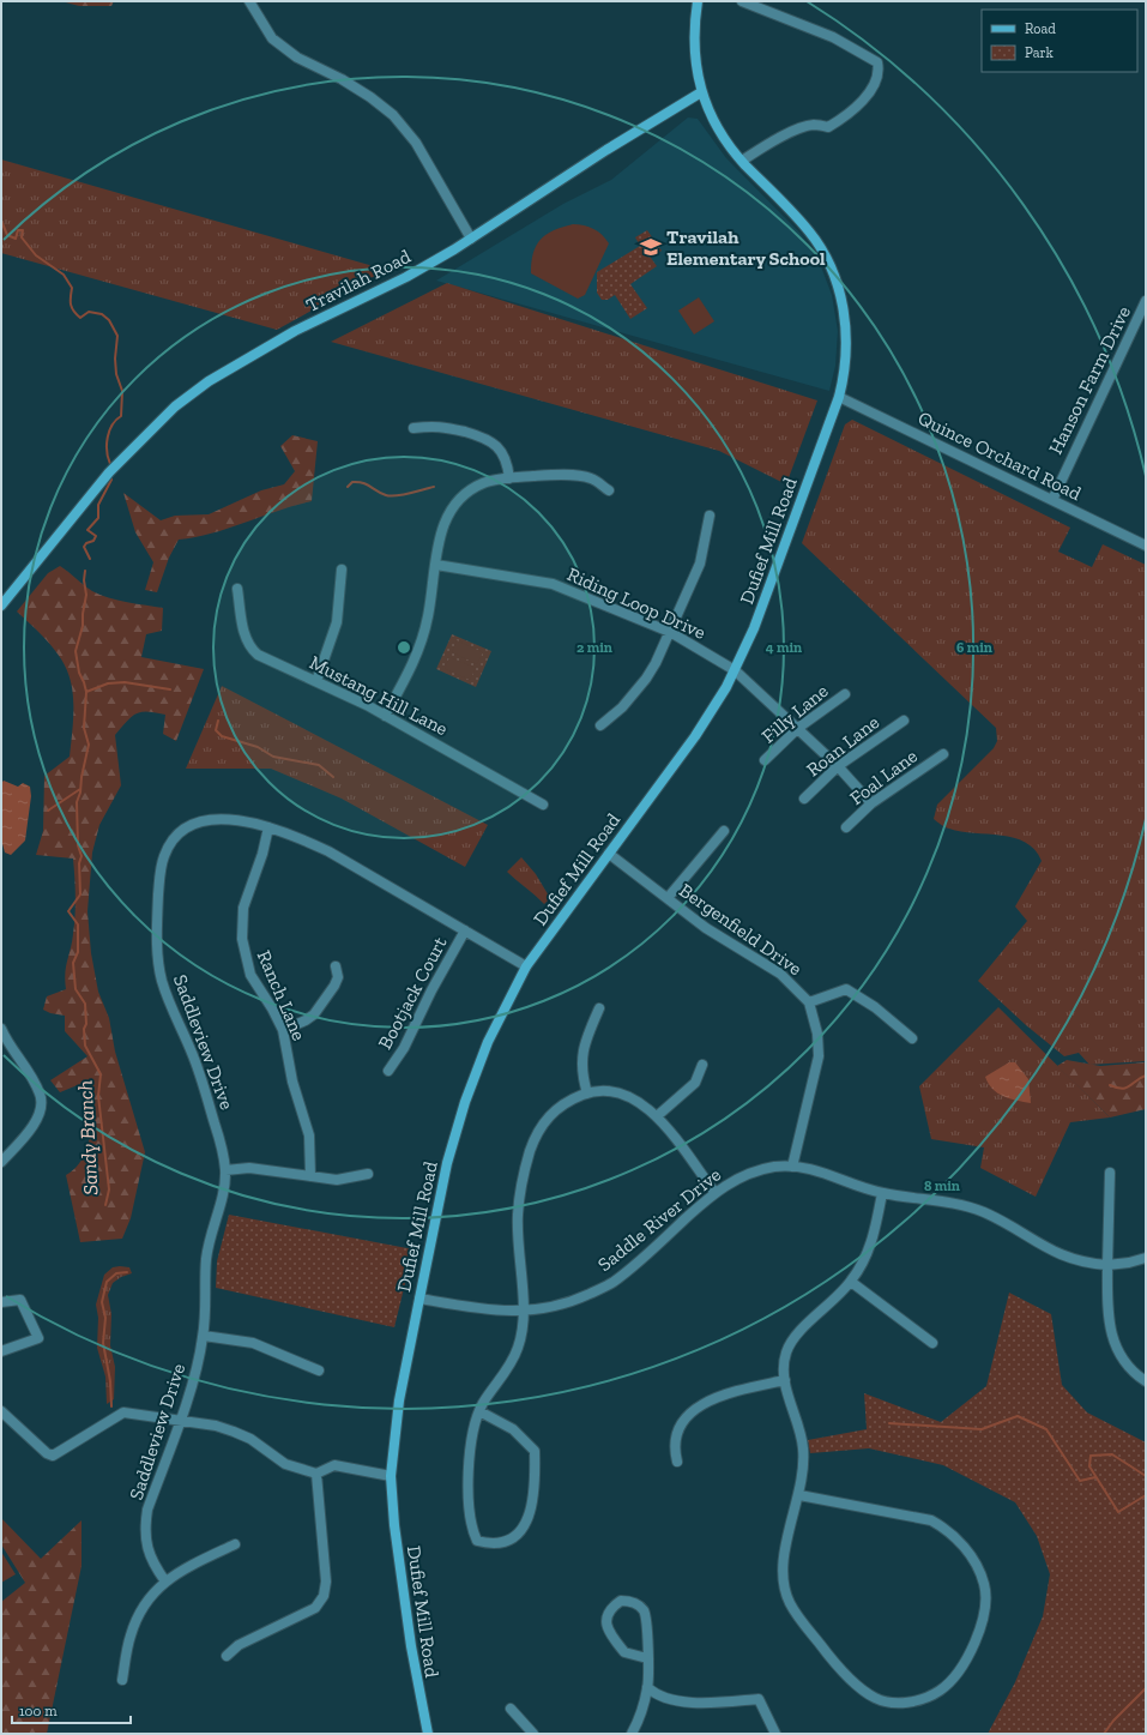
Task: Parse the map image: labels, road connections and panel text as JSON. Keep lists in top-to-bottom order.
{
  "streets": {
    "main road": ["Travilah Road", "Dufief Mill Road"],
    "street": [
      "Hanson Farm Drive",
      "Quince Orchard Road",
      "Riding Loop Drive",
      "Mustang Hill Lane",
      "Filly Lane",
      "Roan Lane",
      "Foal Lane",
      "Bergenfield Drive",
      "Bootjack Court",
      "Ranch Lane",
      "Saddleview Drive",
      "Saddle River Drive"
    ]
  },
  "crossings": [
    ["Travilah Road", "Dufief Mill Road"],
    ["Hanson Farm Drive", "Quince Orchard Road"],
    ["Quince Orchard Road", "Dufief Mill Road"],
    ["Dufief Mill Road", "Riding Loop Drive"],
    ["Dufief Mill Road", "Bergenfield Drive"],
    ["Dufief Mill Road", "Saddleview Drive"],
    ["Dufief Mill Road", "Saddle River Drive"],
    ["Riding Loop Drive", "Filly Lane"],
    ["Riding Loop Drive", "Roan Lane"],
    ["Riding Loop Drive", "Foal Lane"],
    ["Bergenfield Drive", "Saddle River Drive"],
    ["Bootjack Court", "Saddleview Drive"],
    ["Ranch Lane", "Saddleview Drive"]
  ],
  "water": ["Sandy Branch"],
  "places": {
    "school or university": ["Travilah Elementary School"]
  },
  "legend": ["Road", "Park"],
  "scale_bar": "100 m",
  "rings": [
    "2 min",
    "4 min",
    "6 min",
    "8 min"
  ]
}
